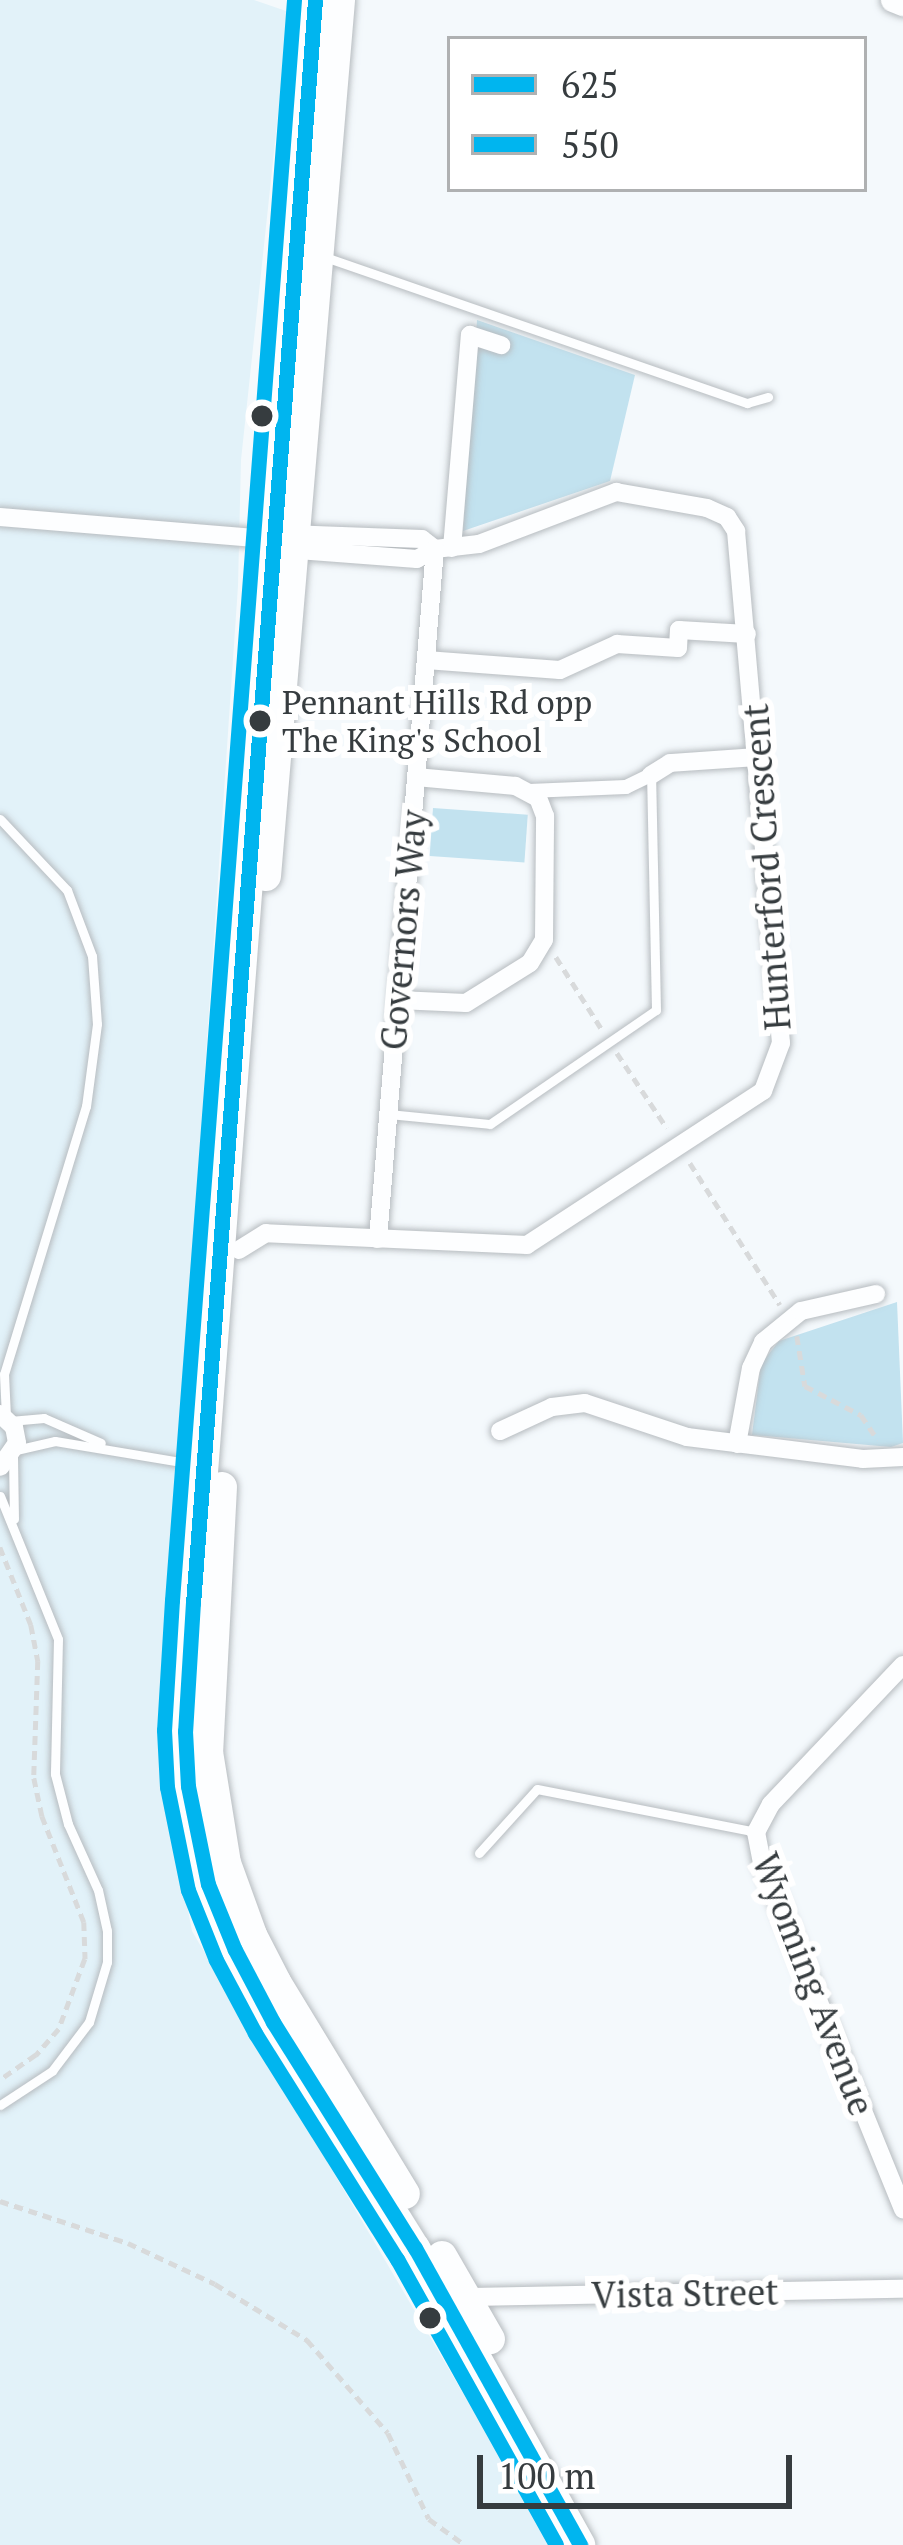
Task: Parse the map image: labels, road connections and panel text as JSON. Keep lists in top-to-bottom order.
{
  "streets": {
    "street": [
      "Hunterford Crescent",
      "Governors Way",
      "Wyoming Avenue",
      "Vista Street"
    ]
  },
  "crossings": [
    ["Hunterford Crescent", "Governors Way"]
  ],
  "places": ["Pennant Hills Rd opp The King's School"],
  "lines": ["transit line 625", "transit line 550"],
  "legend": ["625", "550"],
  "scale_bar": "100 m"
}
